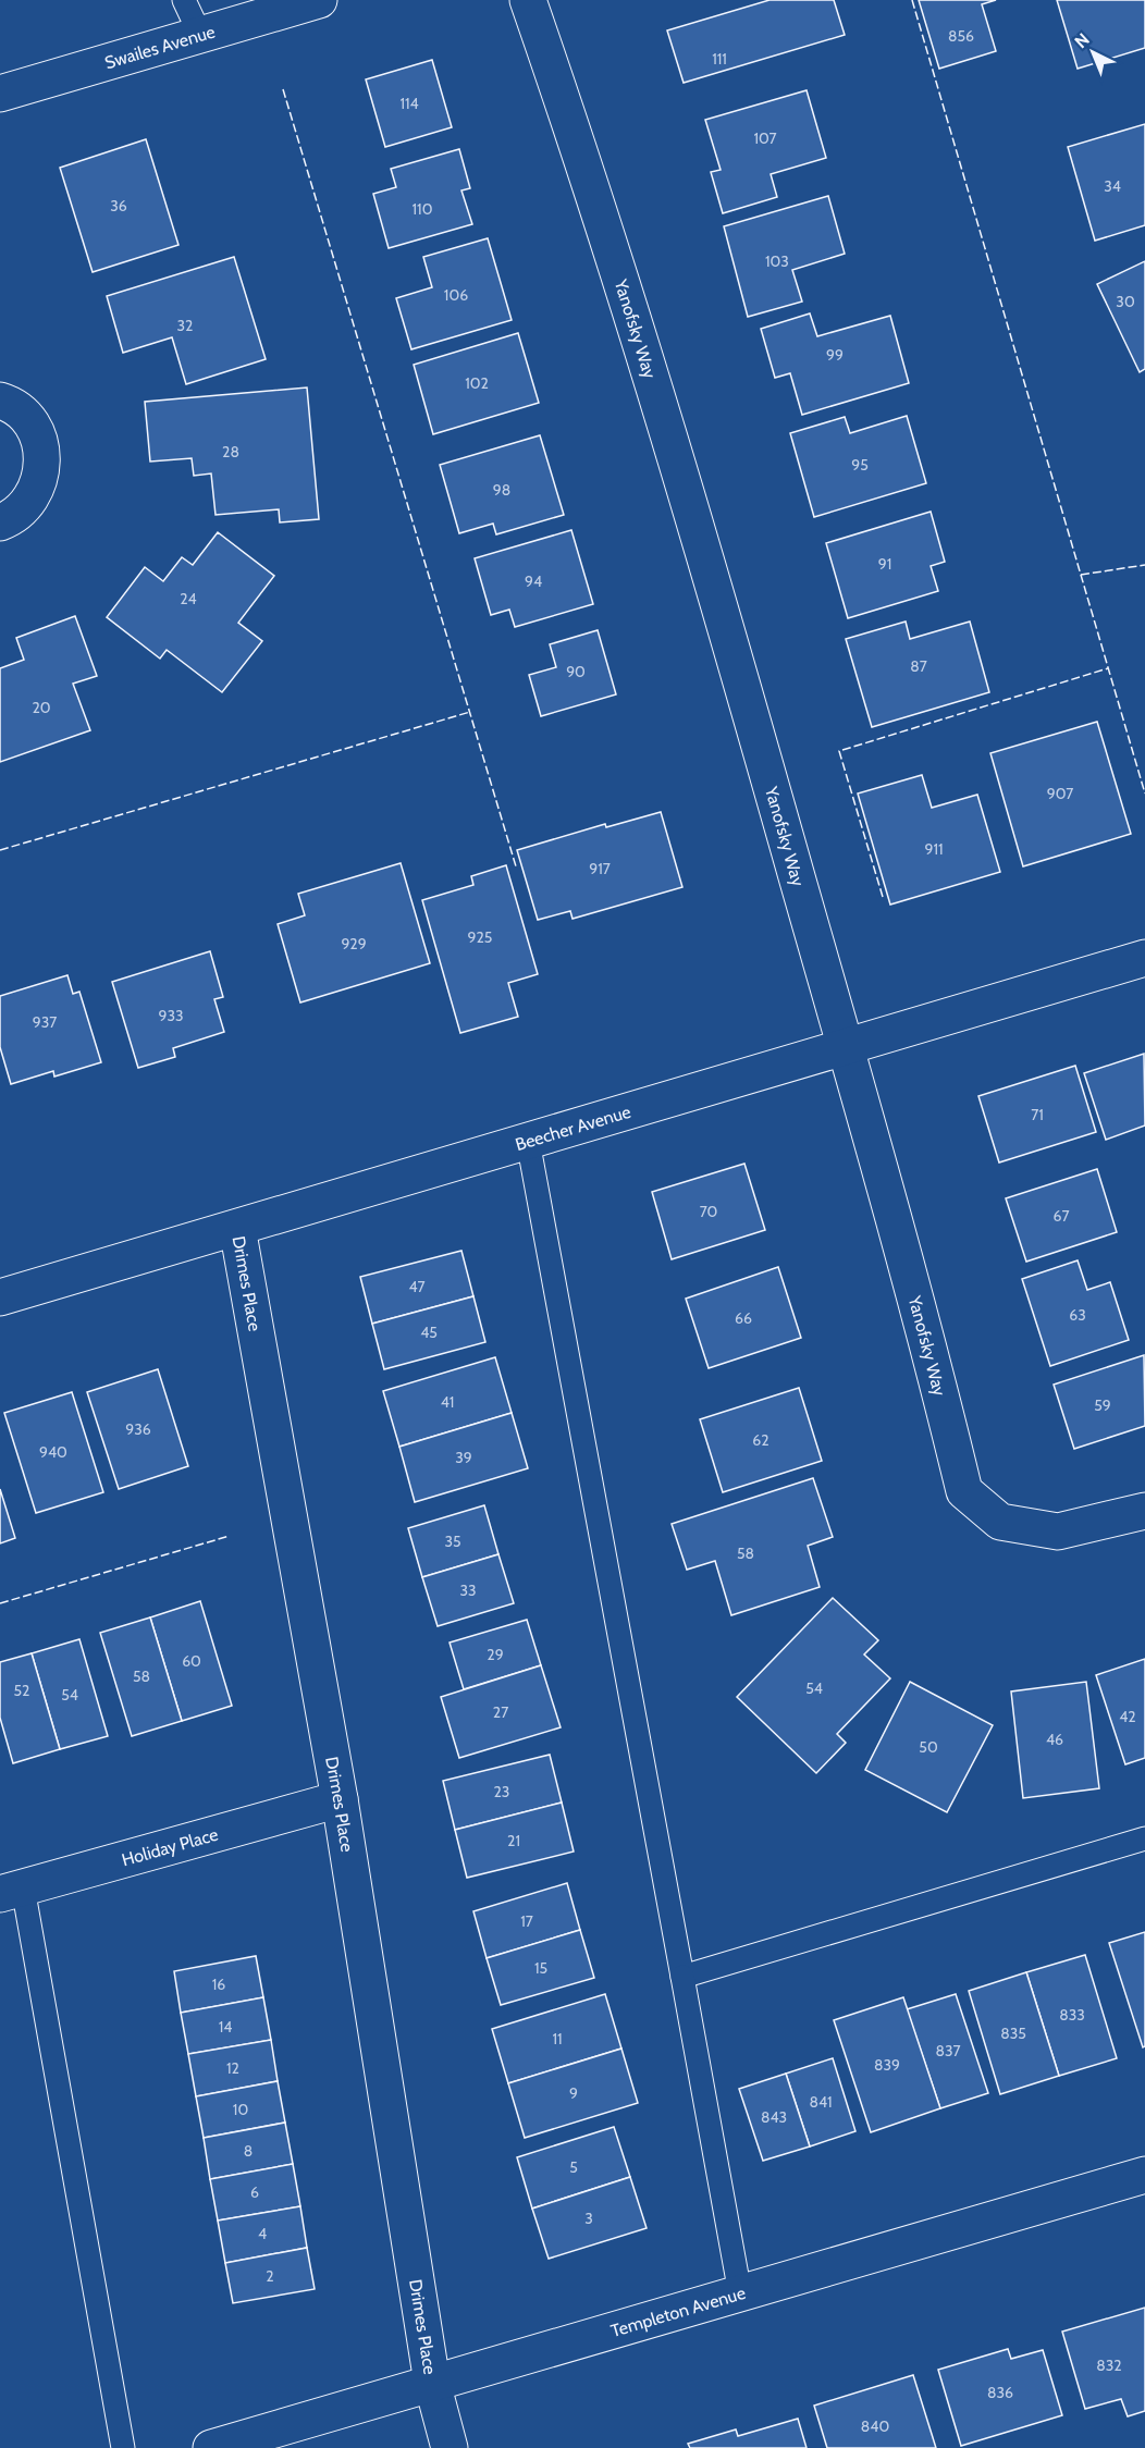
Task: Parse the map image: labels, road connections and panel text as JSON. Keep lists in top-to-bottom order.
{
  "streets": {
    "street": [
      "Swailes Avenue",
      "Yanofsky Way",
      "Beecher Avenue",
      "Drimes Place",
      "Holiday Place",
      "Templeton Avenue"
    ]
  },
  "crossings": [
    ["Yanofsky Way", "Beecher Avenue"],
    ["Beecher Avenue", "Drimes Place"],
    ["Drimes Place", "Holiday Place"],
    ["Drimes Place", "Templeton Avenue"]
  ],
  "house_numbers": [
    "856",
    "111",
    "114",
    "107",
    "34",
    "36",
    "110",
    "103",
    "106",
    "30",
    "32",
    "99",
    "102",
    "28",
    "95",
    "98",
    "91",
    "94",
    "24",
    "87",
    "90",
    "20",
    "907",
    "911",
    "917",
    "925",
    "929",
    "933",
    "937",
    "71",
    "70",
    "67",
    "47",
    "63",
    "66",
    "45",
    "41",
    "59",
    "936",
    "62",
    "940",
    "39",
    "35",
    "58",
    "33",
    "29",
    "60",
    "58",
    "54",
    "52",
    "54",
    "27",
    "42",
    "46",
    "50",
    "23",
    "21",
    "17",
    "15",
    "16",
    "833",
    "14",
    "835",
    "11",
    "837",
    "839",
    "12",
    "9",
    "841",
    "10",
    "843",
    "8",
    "5",
    "6",
    "3",
    "4",
    "2",
    "832",
    "836",
    "840"
  ],
  "north": "top left"
}
